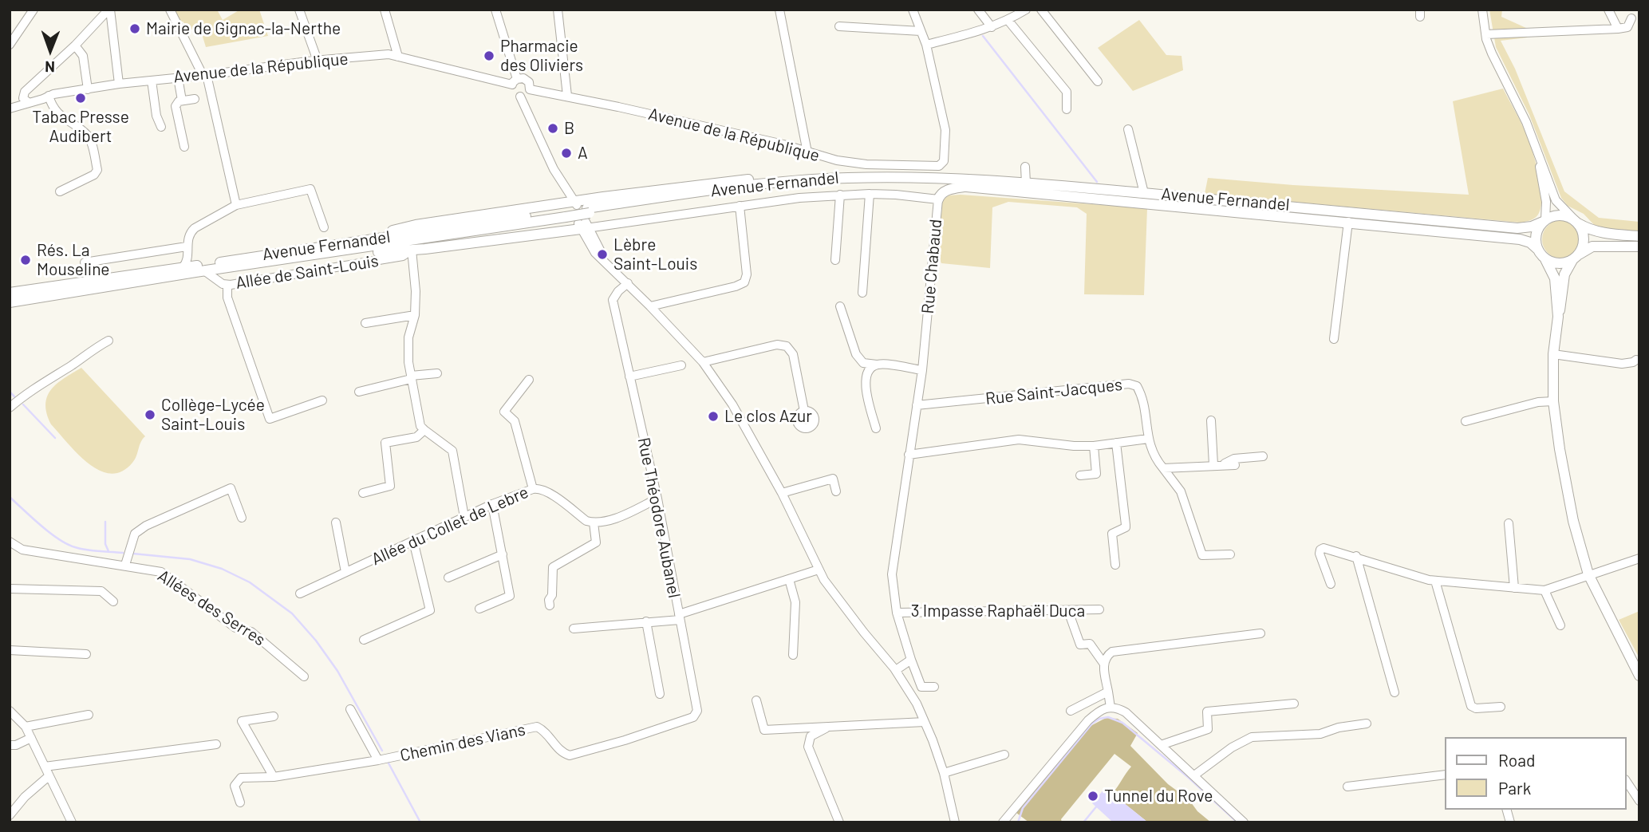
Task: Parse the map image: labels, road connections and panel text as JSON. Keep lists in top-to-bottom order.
{
  "streets": {
    "main road": ["Avenue Fernandel"],
    "street": [
      "Avenue de la République",
      "Rue Chabaud",
      "Allée de Saint-Louis",
      "Rue Saint-Jacques",
      "Rue Théodore Aubanel",
      "Allée du Collet de Lebre",
      "Allées des Serres",
      "3 Impasse Raphaël Duca",
      "Chemin des Vians"
    ]
  },
  "crossings": [
    ["Avenue Fernandel", "Rue Chabaud"],
    ["Avenue Fernandel", "Allée de Saint-Louis"],
    ["Rue Chabaud", "Rue Saint-Jacques"],
    ["Rue Chabaud", "3 Impasse Raphaël Duca"],
    ["Rue Théodore Aubanel", "Chemin des Vians"]
  ],
  "places": [
    "Mairie de Gignac-la-Nerthe",
    "Pharmacie des Oliviers",
    "Tabac Presse Audibert",
    "B",
    "A",
    "Lèbre Saint-Louis",
    "Rés. La Mouseline",
    "Collège-Lycée Saint-Louis",
    "Le clos Azur",
    "Tunnel du Rove"
  ],
  "legend": ["Road", "Park"],
  "north": "bottom"
}
